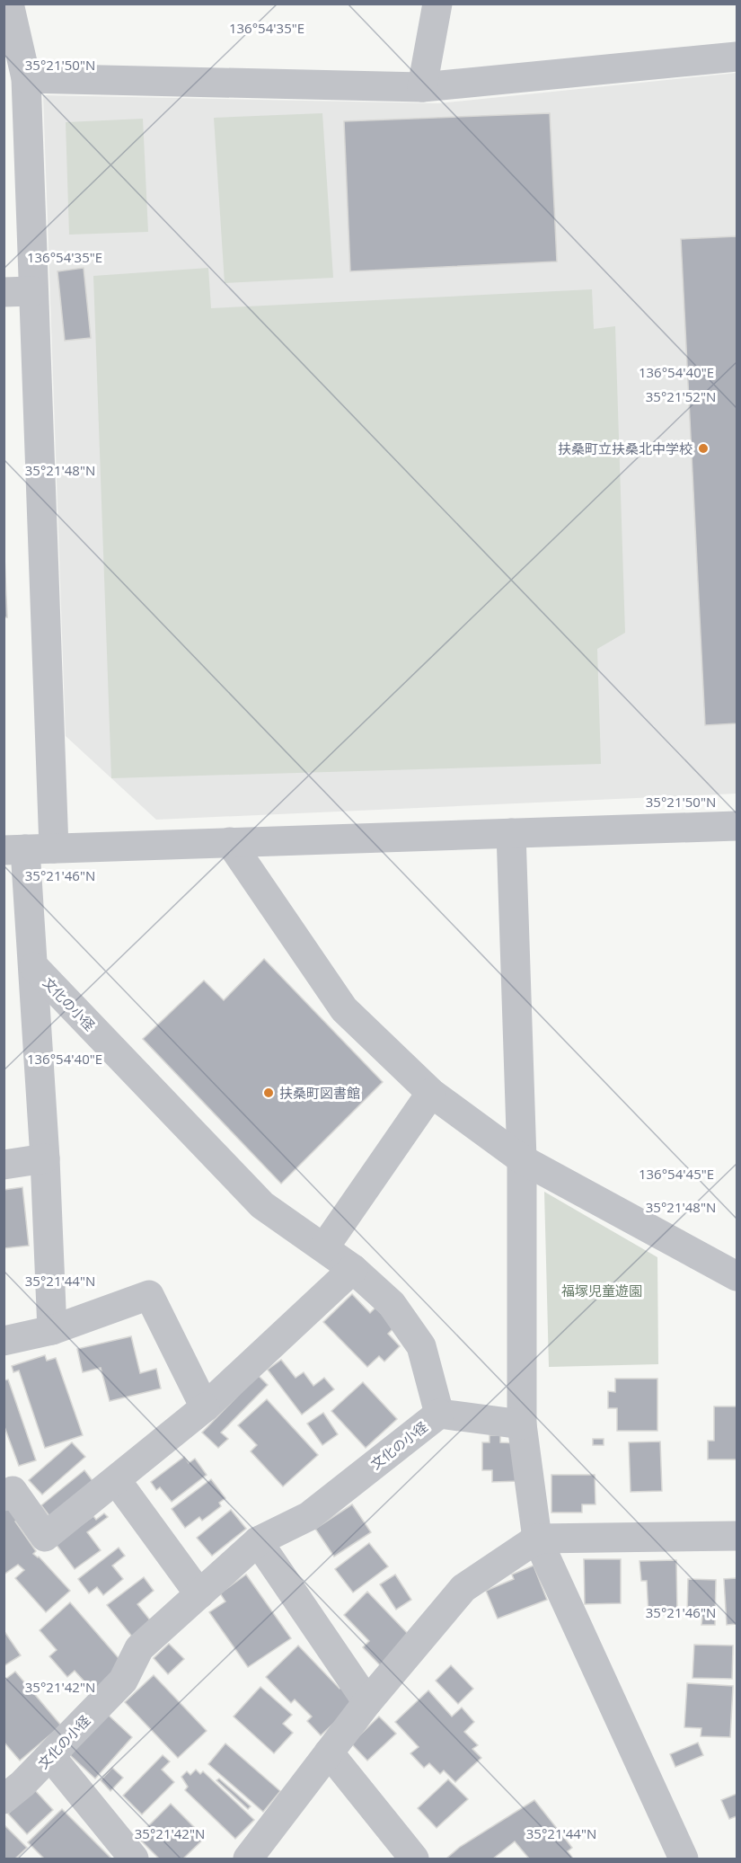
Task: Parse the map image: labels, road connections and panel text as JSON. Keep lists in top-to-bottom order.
{
  "streets": {
    "street": ["文化の小径"]
  },
  "parks": ["福塚児童遊園"],
  "places": ["扶桑町立扶桑北中学校", "扶桑町図書館"],
  "coordinates": [
    "136°54'35\"E",
    "35°21'50\"N",
    "136°54'40\"E",
    "35°21'52\"N",
    "35°21'48\"N",
    "35°21'46\"N",
    "136°54'45\"E",
    "35°21'44\"N",
    "35°21'42\"N"
  ]
}
